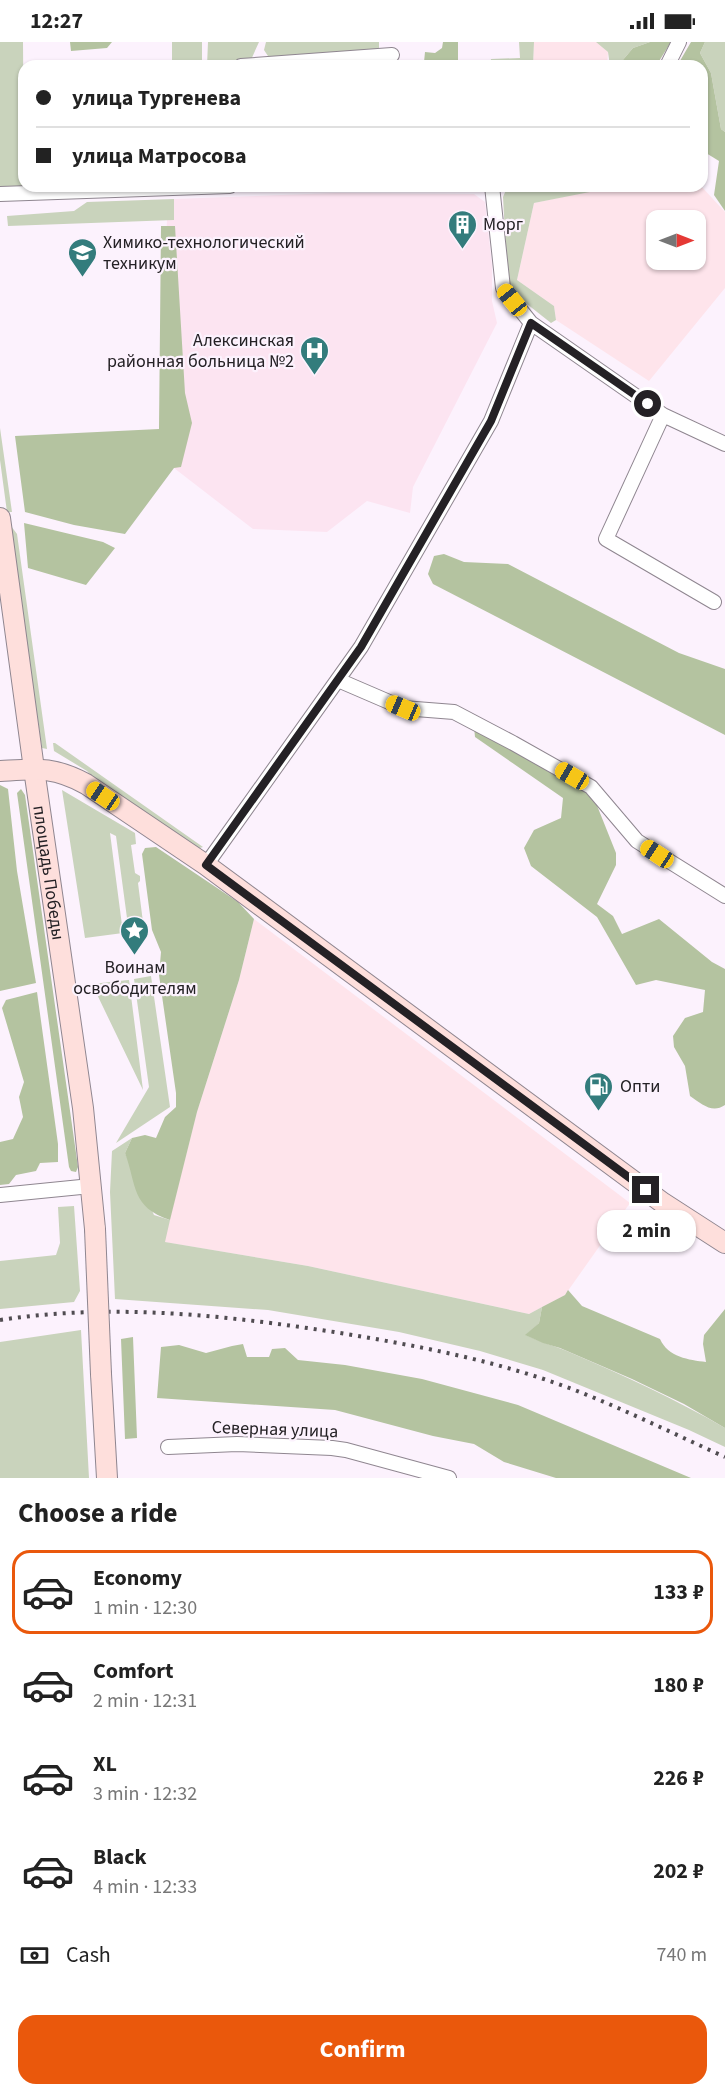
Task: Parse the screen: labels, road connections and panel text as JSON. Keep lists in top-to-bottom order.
{
  "streets": {
    "street": ["площадь Победы", "Северная улица"]
  },
  "places": {
    "building": ["Морг"],
    "school or university": ["Химико-технологический техникум"],
    "hospital": ["Алексинская районная больница №2"],
    "place": ["Воинам освободителям"],
    "fuel station": ["Опти"]
  },
  "north": "right",
  "page": {
    "status": "12:27",
    "banner": ["улица Тургенева", "улица Матросова"],
    "bubble": "2 min",
    "heading": "Choose a ride",
    "list": [
      {
        "name": "Economy",
        "note": "1 min · 12:30",
        "value": "133 ₽"
      },
      {
        "name": "Comfort",
        "note": "2 min · 12:31",
        "value": "180 ₽"
      },
      {
        "name": "XL",
        "note": "3 min · 12:32",
        "value": "226 ₽"
      },
      {
        "name": "Black",
        "note": "4 min · 12:33",
        "value": "202 ₽"
      }
    ],
    "pay": ["Cash", "740 m"],
    "buttons": "Confirm"
  }
}
